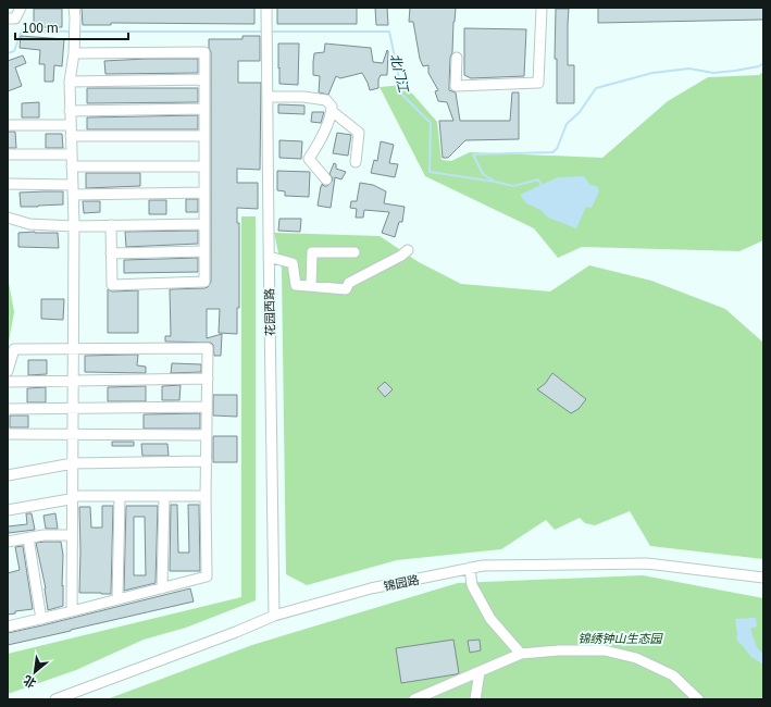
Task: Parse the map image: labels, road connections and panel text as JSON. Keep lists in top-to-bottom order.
{
  "streets": {
    "street": ["花园西路", "锦园路"]
  },
  "crossings": [
    ["花园西路", "锦园路"]
  ],
  "water": ["北门江"],
  "parks": ["锦绣钟山生态园"],
  "scale_bar": "100 m",
  "north": "bottom left"
}
